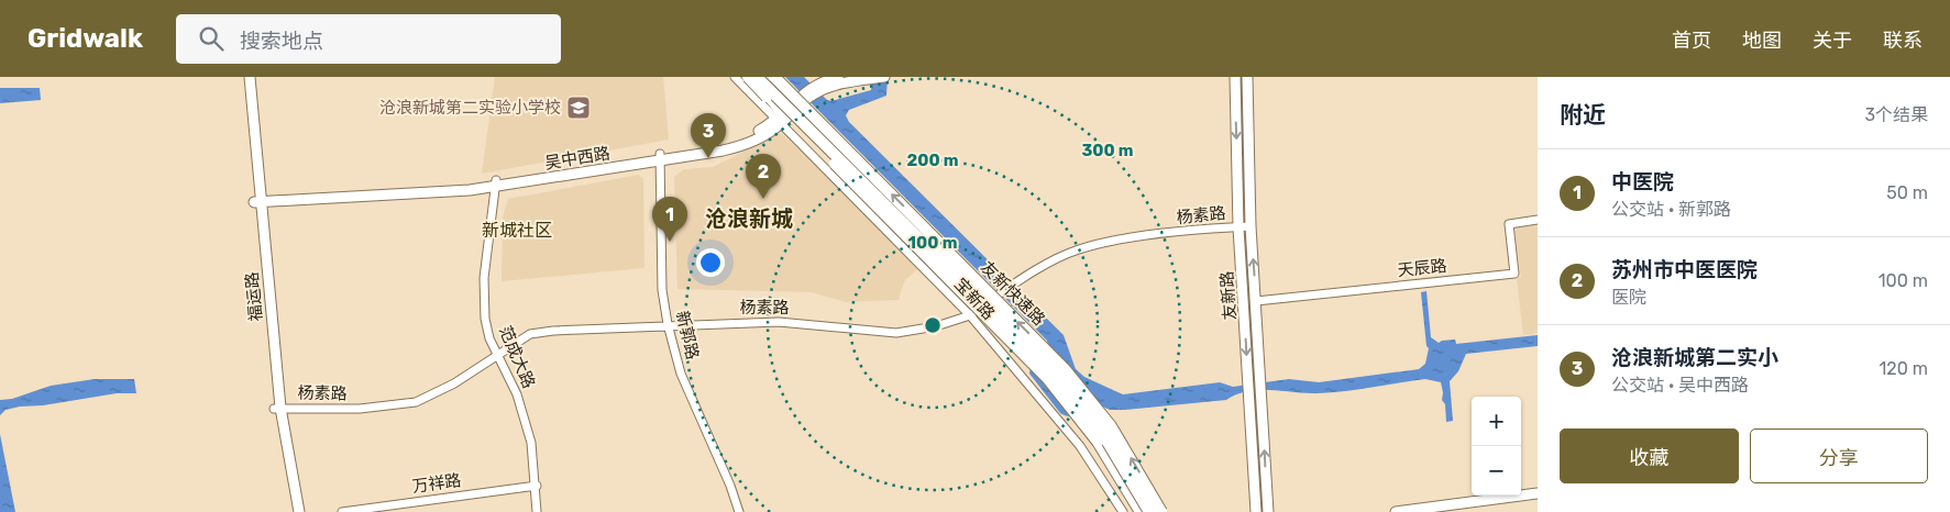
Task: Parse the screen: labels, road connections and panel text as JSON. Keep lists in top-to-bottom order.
{
  "streets": {
    "highway": ["友新快速路"],
    "main road": ["吴中西路", "友新路", "福运路"],
    "street": [
      "杨素路",
      "天辰路",
      "宝新路",
      "新郭路",
      "范成大路",
      "万祥路"
    ]
  },
  "crossings": [
    ["吴中西路", "福运路"],
    ["吴中西路", "宝新路"],
    ["吴中西路", "新郭路"],
    ["吴中西路", "范成大路"],
    ["杨素路", "友新路"],
    ["杨素路", "福运路"],
    ["杨素路", "宝新路"],
    ["杨素路", "新郭路"],
    ["杨素路", "范成大路"],
    ["天辰路", "友新路"],
    ["范成大路", "万祥路"]
  ],
  "districts": ["沧浪新城", "新城社区"],
  "places": {
    "school or university": ["沧浪新城第二实验小学校"]
  },
  "page": {
    "header": "Gridwalk",
    "search": "搜索地点",
    "nav": [
      "首页",
      "地图",
      "关于",
      "联系"
    ],
    "heading": ["附近", "3个结果"],
    "pins": ["3", "2", "1"],
    "list": [
      {
        "mark": "1",
        "name": "中医院",
        "note": "公交站 · 新郭路",
        "value": "50 m"
      },
      {
        "mark": "2",
        "name": "苏州市中医医院",
        "note": "医院",
        "value": "100 m"
      },
      {
        "mark": "3",
        "name": "沧浪新城第二实小",
        "note": "公交站 · 吴中西路",
        "value": "120 m"
      }
    ],
    "map_buttons": ["+", "−"],
    "buttons": ["收藏", "分享"]
  },
  "rings": ["300 m", "200 m", "100 m"]
}
